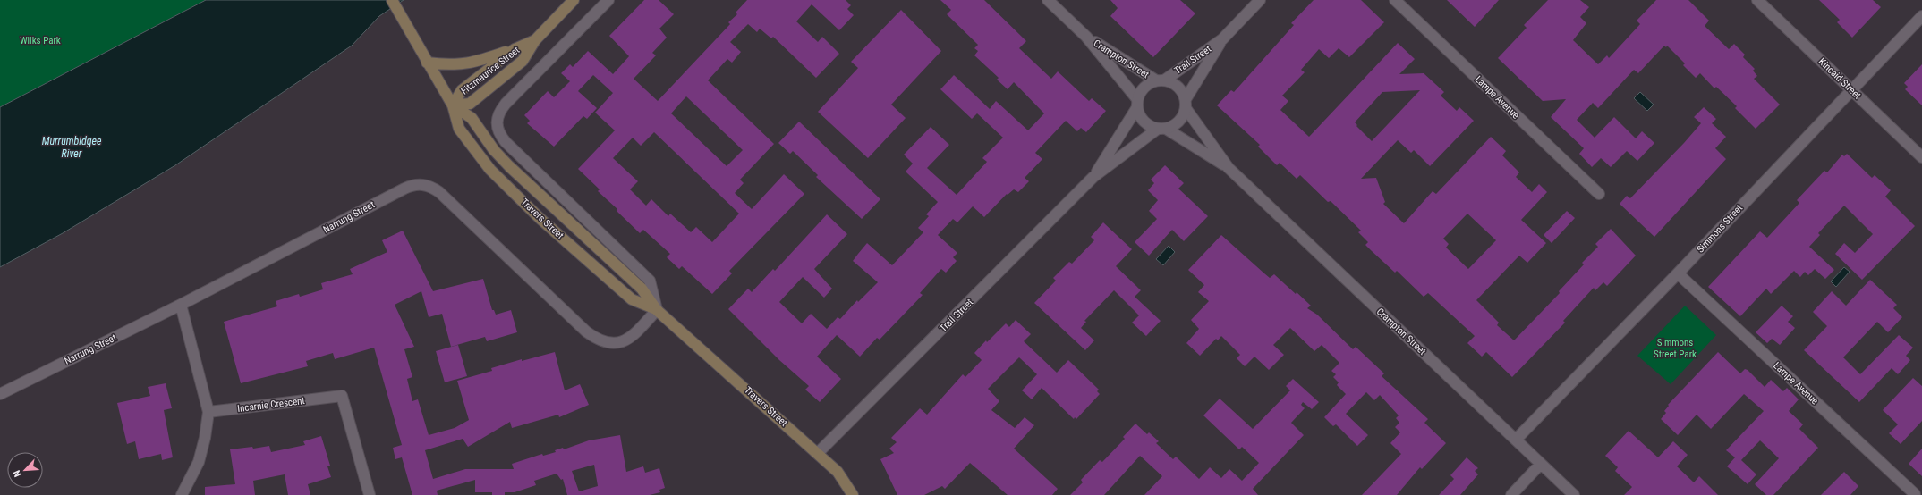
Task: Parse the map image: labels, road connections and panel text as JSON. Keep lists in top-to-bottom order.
{
  "streets": {
    "main road": ["Fitzmaurice Street", "Travers Street"],
    "street": [
      "Crampton Street",
      "Trail Street",
      "Kincaid Street",
      "Lampe Avenue",
      "Narrung Street",
      "Simmons Street",
      "Incarnie Crescent"
    ]
  },
  "crossings": [
    ["Crampton Street", "Trail Street"],
    ["Crampton Street", "Simmons Street"],
    ["Trail Street", "Travers Street"],
    ["Fitzmaurice Street", "Travers Street"],
    ["Kincaid Street", "Simmons Street"],
    ["Lampe Avenue", "Simmons Street"],
    ["Narrung Street", "Travers Street"]
  ],
  "water": ["Murrumbidgee River"],
  "parks": ["Wilks Park", "Simmons Street Park"],
  "north": "bottom left"
}
